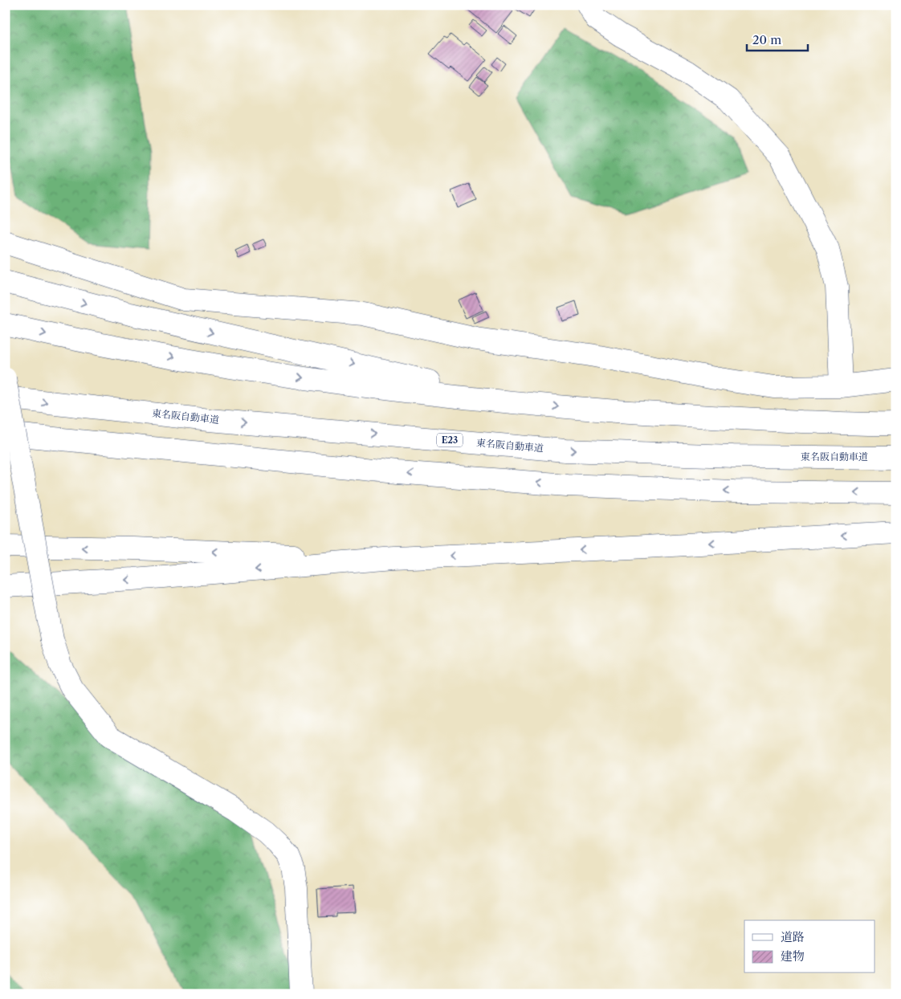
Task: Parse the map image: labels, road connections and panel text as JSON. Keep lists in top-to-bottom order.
{
  "streets": {
    "main road": ["東名阪自動車道", "E23"]
  },
  "legend": ["道路", "建物"],
  "scale_bar": "20 m"
}
